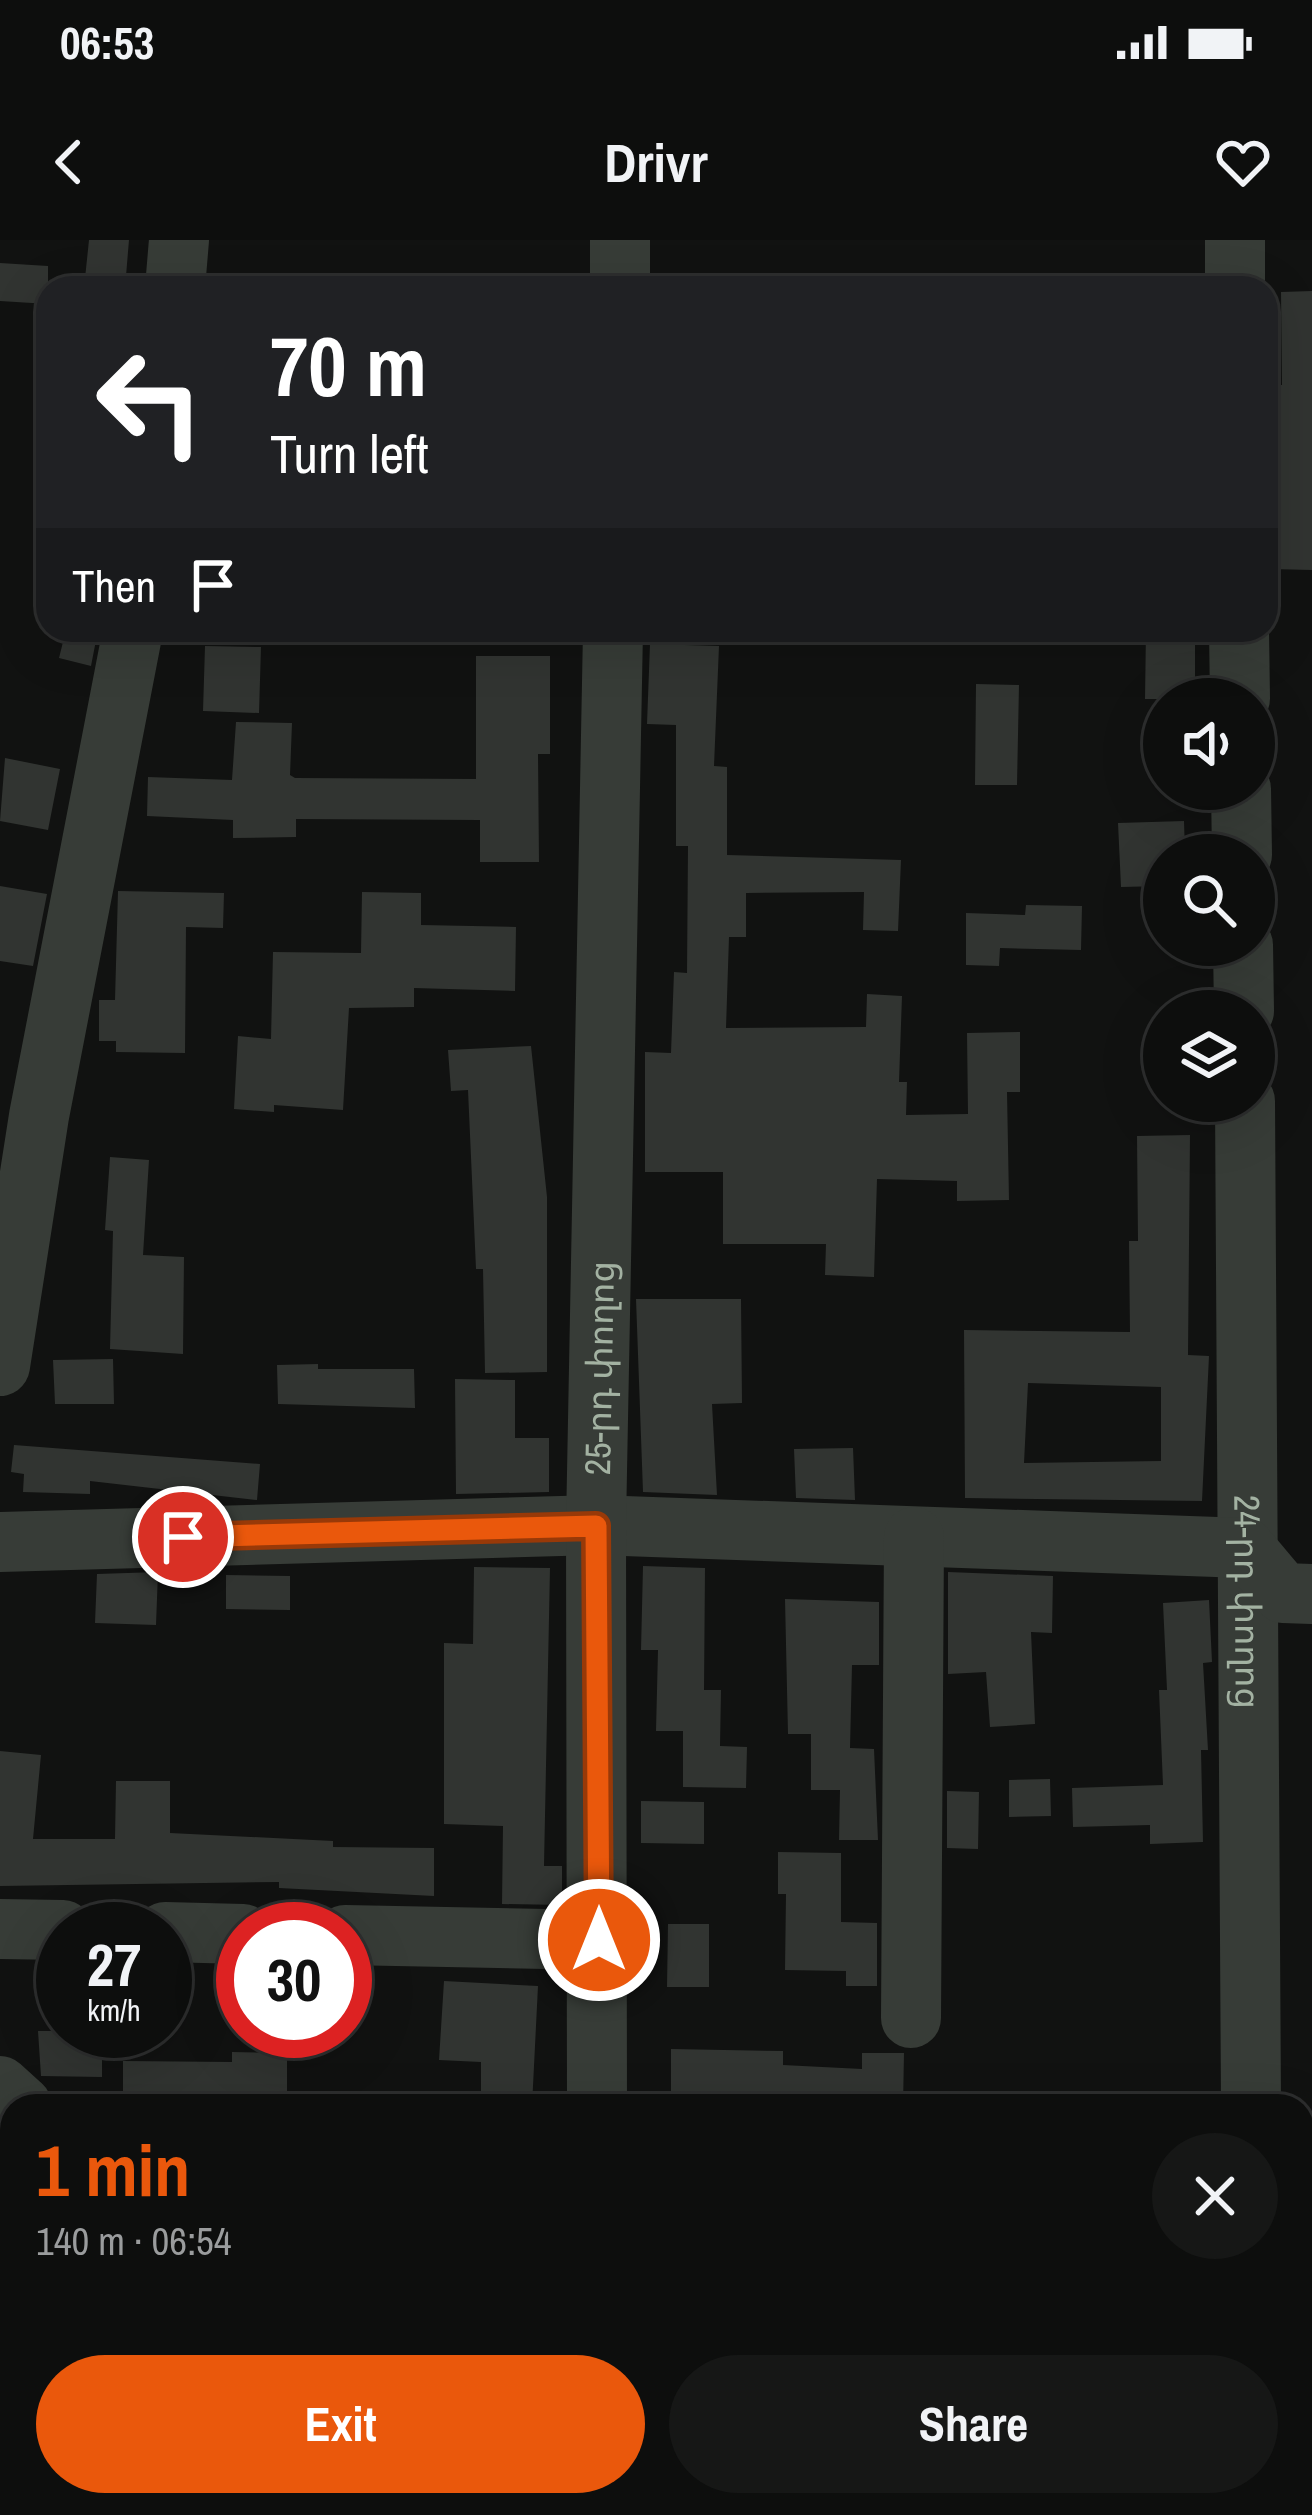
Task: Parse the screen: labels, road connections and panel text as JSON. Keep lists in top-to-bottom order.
{
  "streets": {
    "street": ["25-րդ փողոց", "24-րդ փողոց"]
  },
  "page": {
    "status": "06:53",
    "header": "Drivr",
    "turn": ["70 m", "Turn left"],
    "then": "Then",
    "speed": "27 km/h",
    "limit": "30",
    "heading": ["1 min", "140 m · 06:54"],
    "buttons": ["Exit", "Share"]
  }
}
